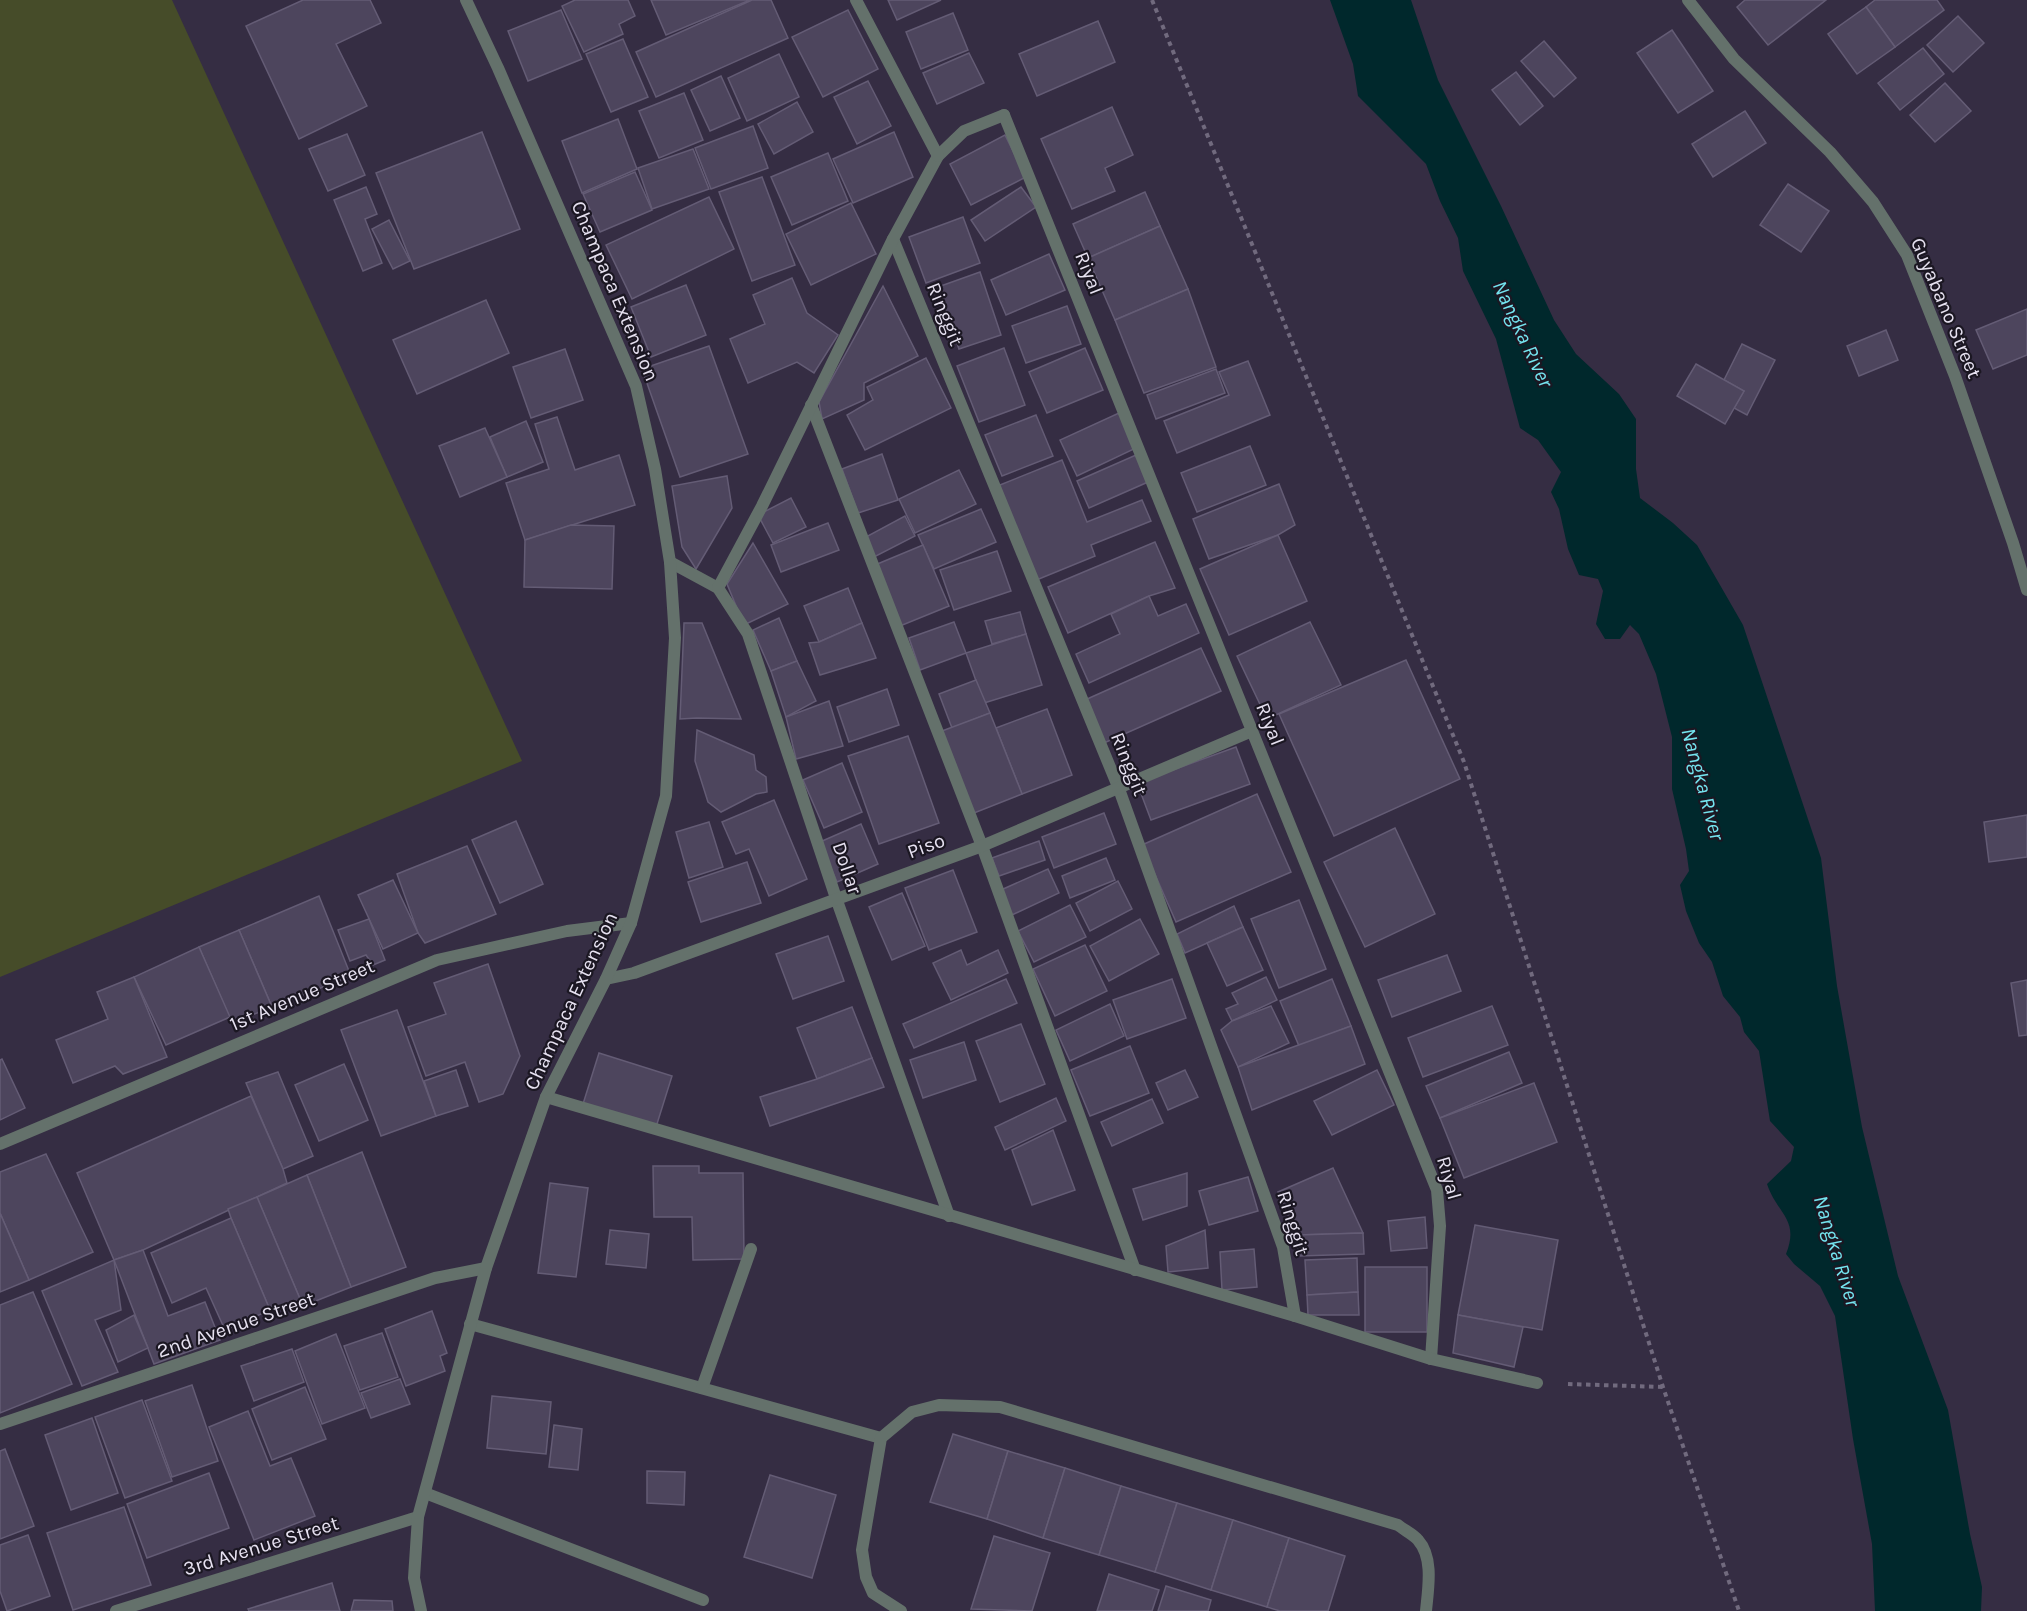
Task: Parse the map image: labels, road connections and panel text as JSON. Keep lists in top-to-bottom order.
{
  "streets": {
    "street": [
      "Riyal",
      "Champaca Extension",
      "Guyabano Street",
      "Ringgit",
      "Piso",
      "Dollar",
      "1st Avenue Street",
      "2nd Avenue Street",
      "3rd Avenue Street"
    ]
  },
  "crossings": [
    ["Riyal", "Piso"],
    ["Champaca Extension", "Piso"],
    ["Champaca Extension", "Dollar"],
    ["Champaca Extension", "1st Avenue Street"],
    ["Champaca Extension", "2nd Avenue Street"],
    ["Champaca Extension", "3rd Avenue Street"],
    ["Ringgit", "Piso"],
    ["Piso", "Dollar"]
  ],
  "water": ["Nangka River"]
}
